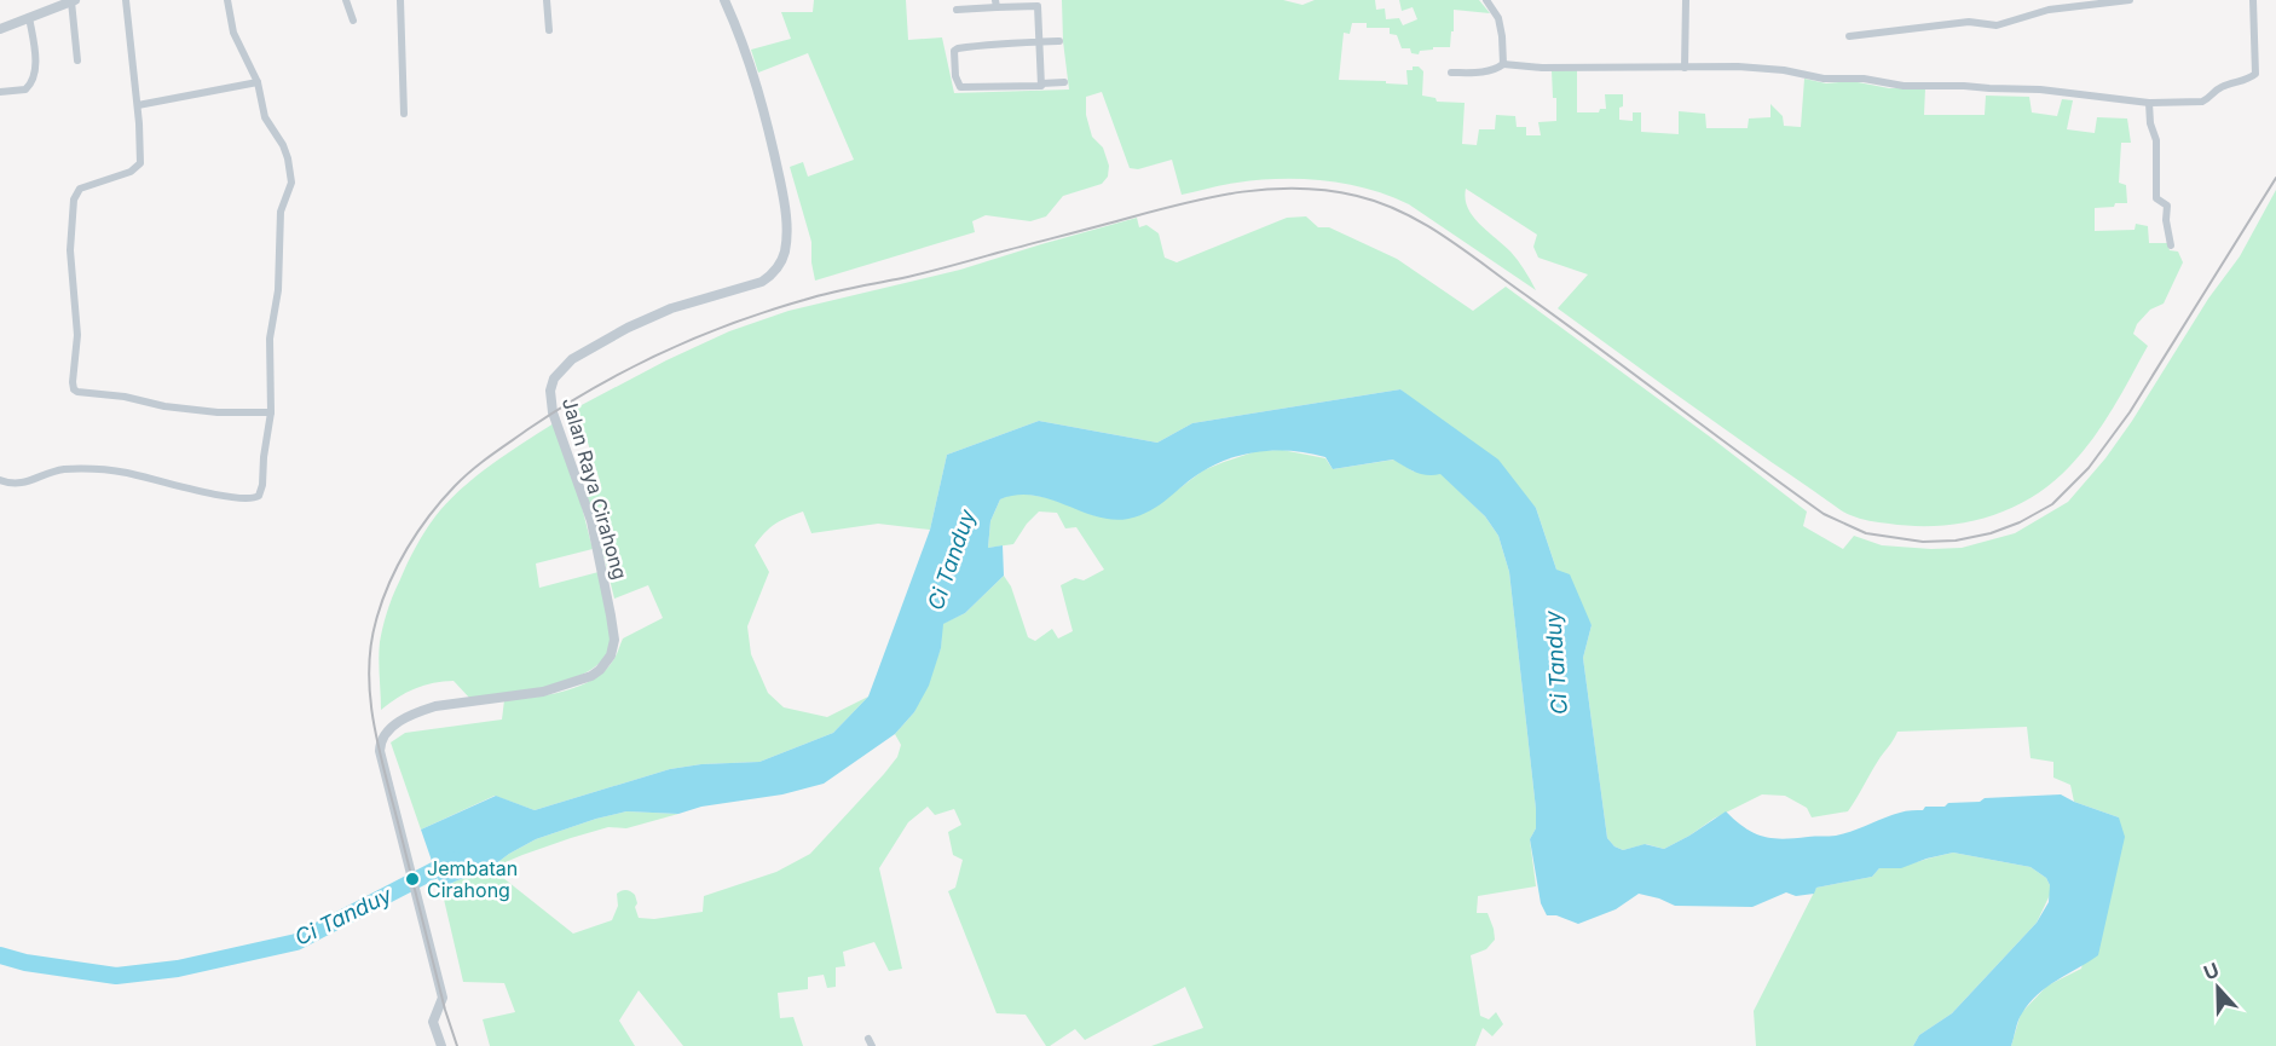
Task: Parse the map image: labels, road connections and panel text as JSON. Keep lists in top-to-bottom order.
{
  "streets": {
    "street": ["Jalan Raya Cirahong"]
  },
  "water": ["Ci Tanduy"],
  "places": ["Jembatan Cirahong"],
  "north": "top"
}
